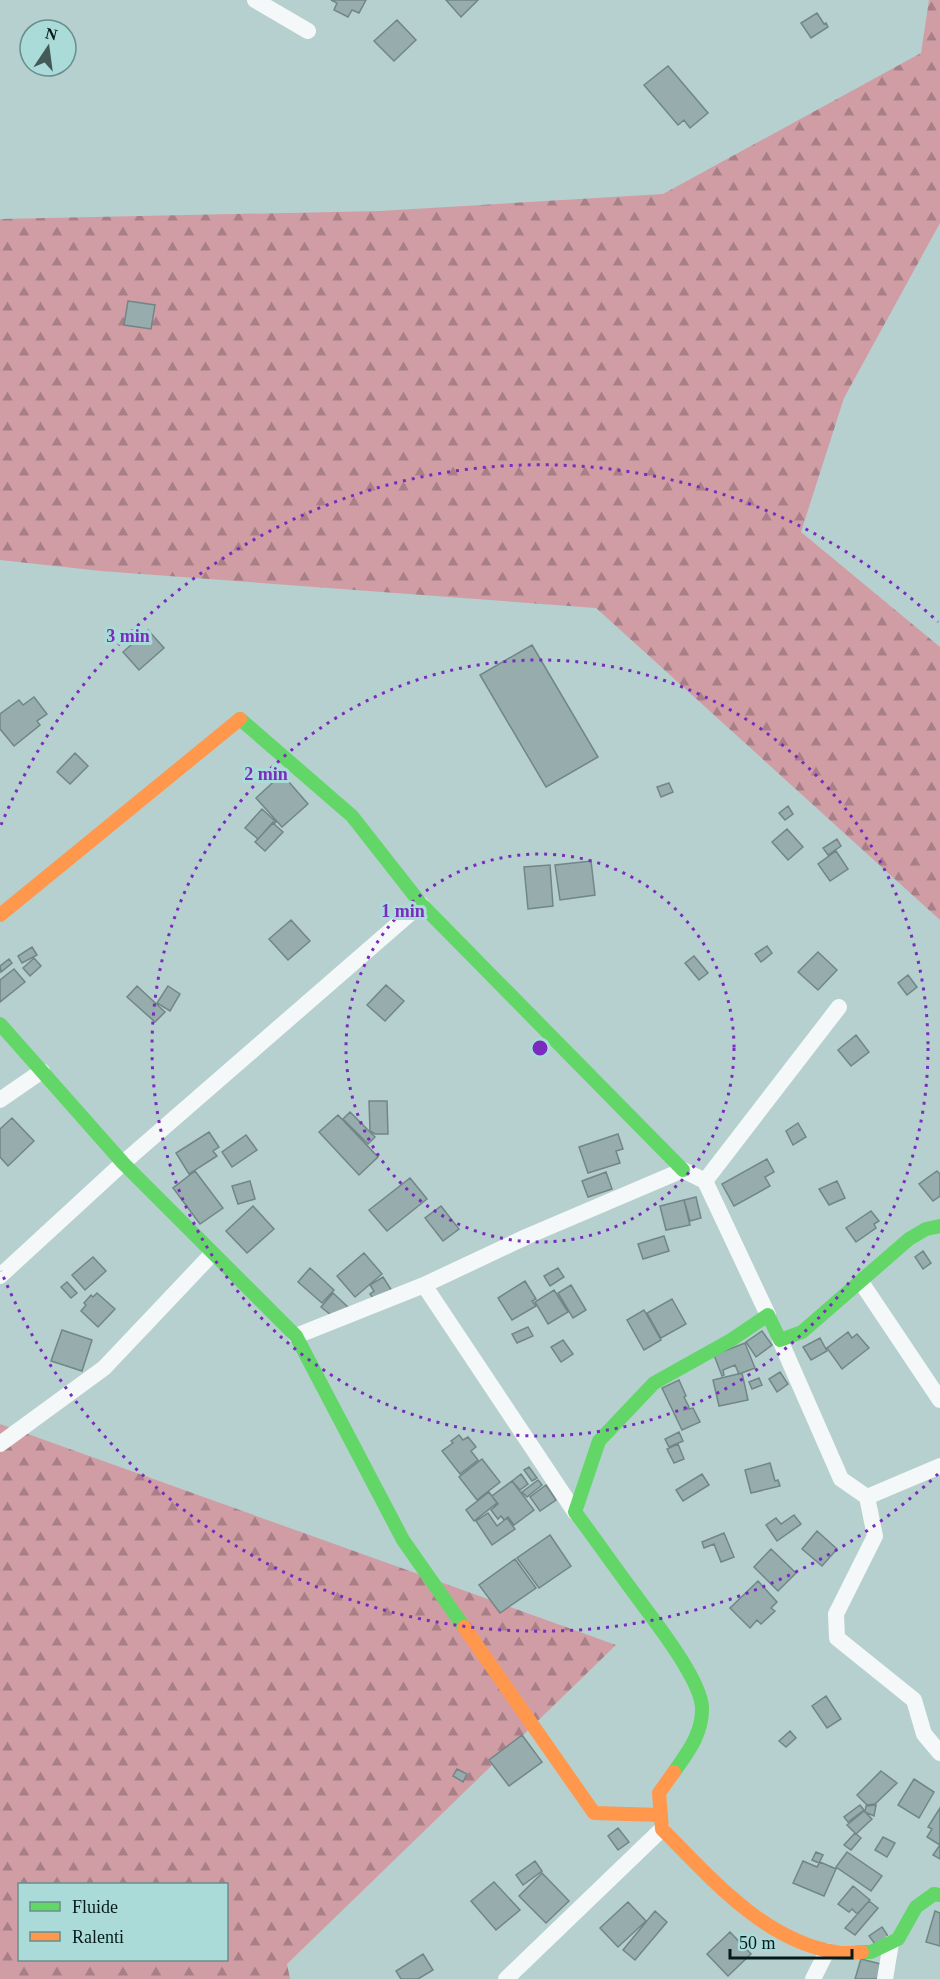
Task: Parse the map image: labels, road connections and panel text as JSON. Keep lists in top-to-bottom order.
{
  "legend": ["Fluide", "Ralenti"],
  "scale_bar": "50 m",
  "north": "top",
  "rings": ["3 min", "2 min", "1 min"]
}
